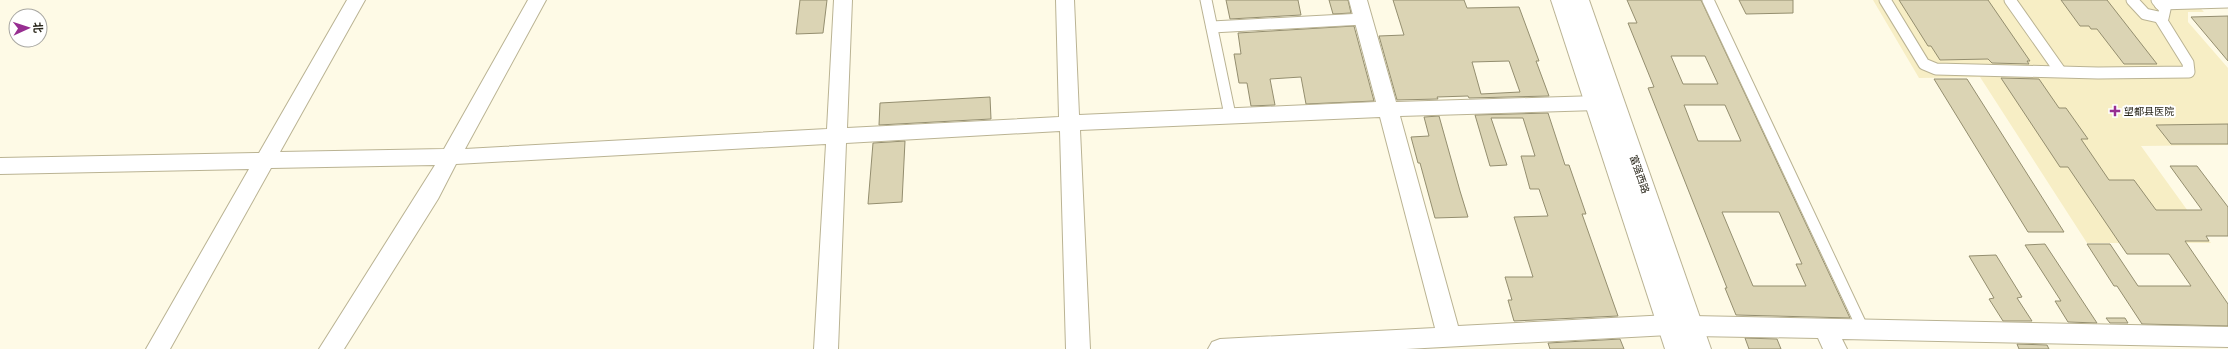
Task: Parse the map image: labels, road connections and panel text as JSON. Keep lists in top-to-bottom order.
{
  "streets": {
    "main road": ["富强西路"]
  },
  "places": {
    "health": ["望都县医院"]
  },
  "north": "right"
}
